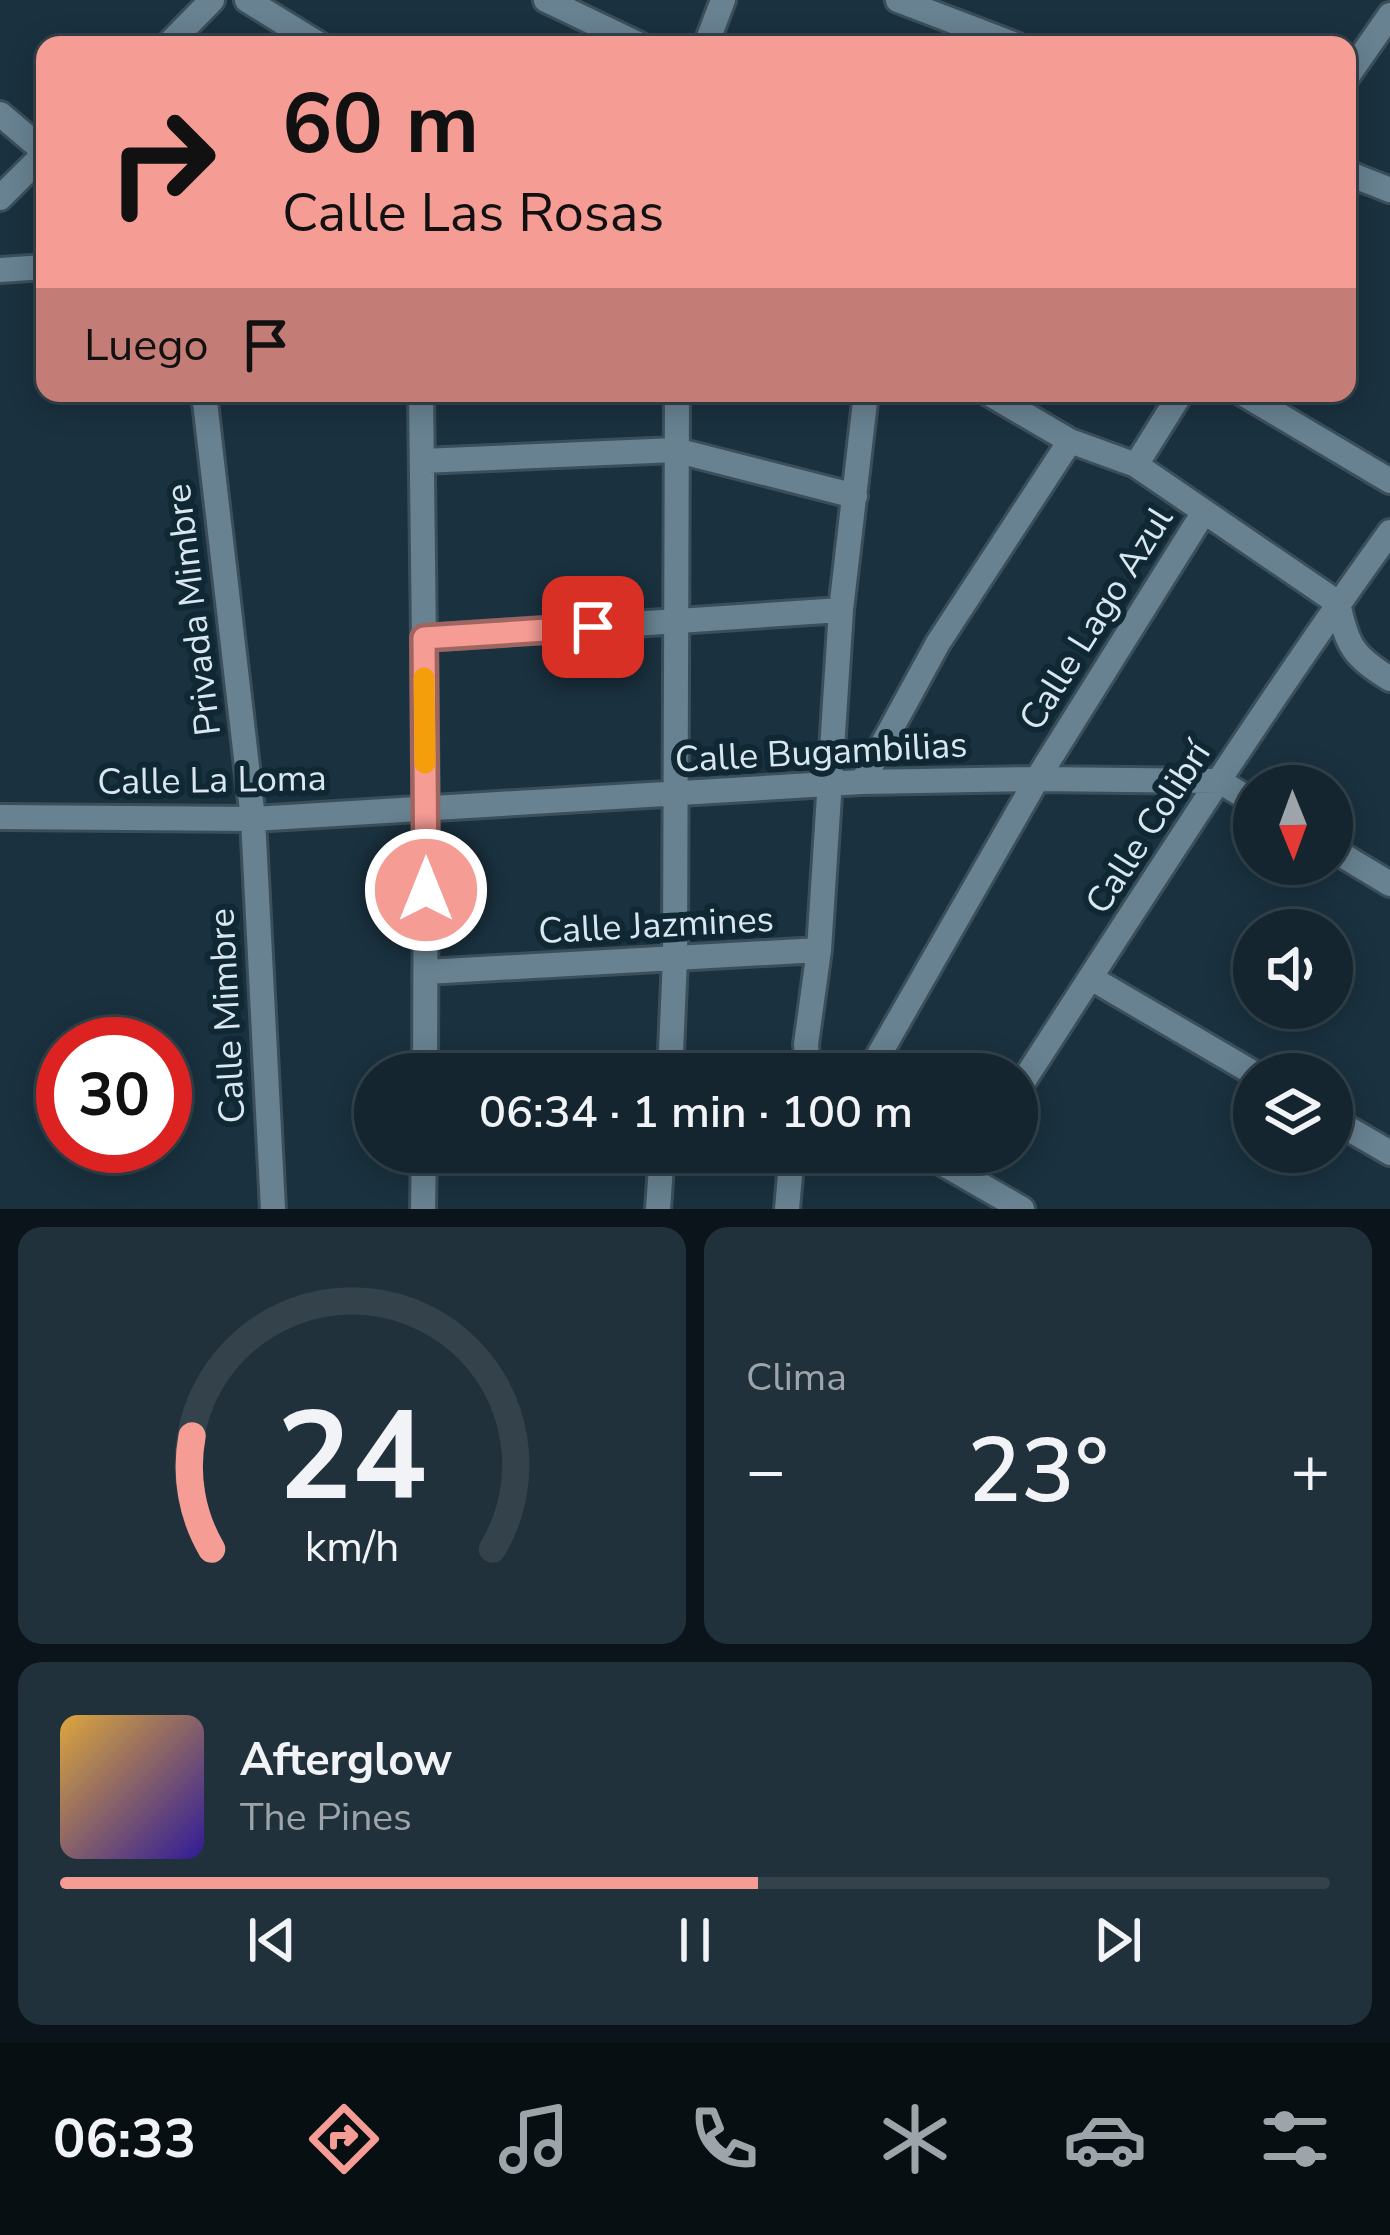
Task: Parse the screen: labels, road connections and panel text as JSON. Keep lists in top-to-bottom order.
{
  "streets": {
    "street": [
      "Privada Mimbre",
      "Calle Lago Azul",
      "Calle Bugambilias",
      "Calle La Loma",
      "Calle Colibrí",
      "Calle Jazmines",
      "Calle Mimbre"
    ]
  },
  "crossings": [
    ["Privada Mimbre", "Calle La Loma"],
    ["Privada Mimbre", "Calle Mimbre"],
    ["Calle Lago Azul", "Calle Bugambilias"],
    ["Calle Bugambilias", "Calle La Loma"],
    ["Calle Bugambilias", "Calle Colibrí"],
    ["Calle La Loma", "Calle Mimbre"]
  ],
  "north": "bottom",
  "page": {
    "turn": ["60 m", "Calle Las Rosas"],
    "then": "Luego",
    "limit": "30",
    "trip": "06:34 · 1 min · 100 m",
    "tile": "Clima",
    "heat": ["−", "23°", "+"],
    "song": ["Afterglow", "The Pines"],
    "tabs": "06:33",
    "gauge": ["24", "km/h"]
  }
}
